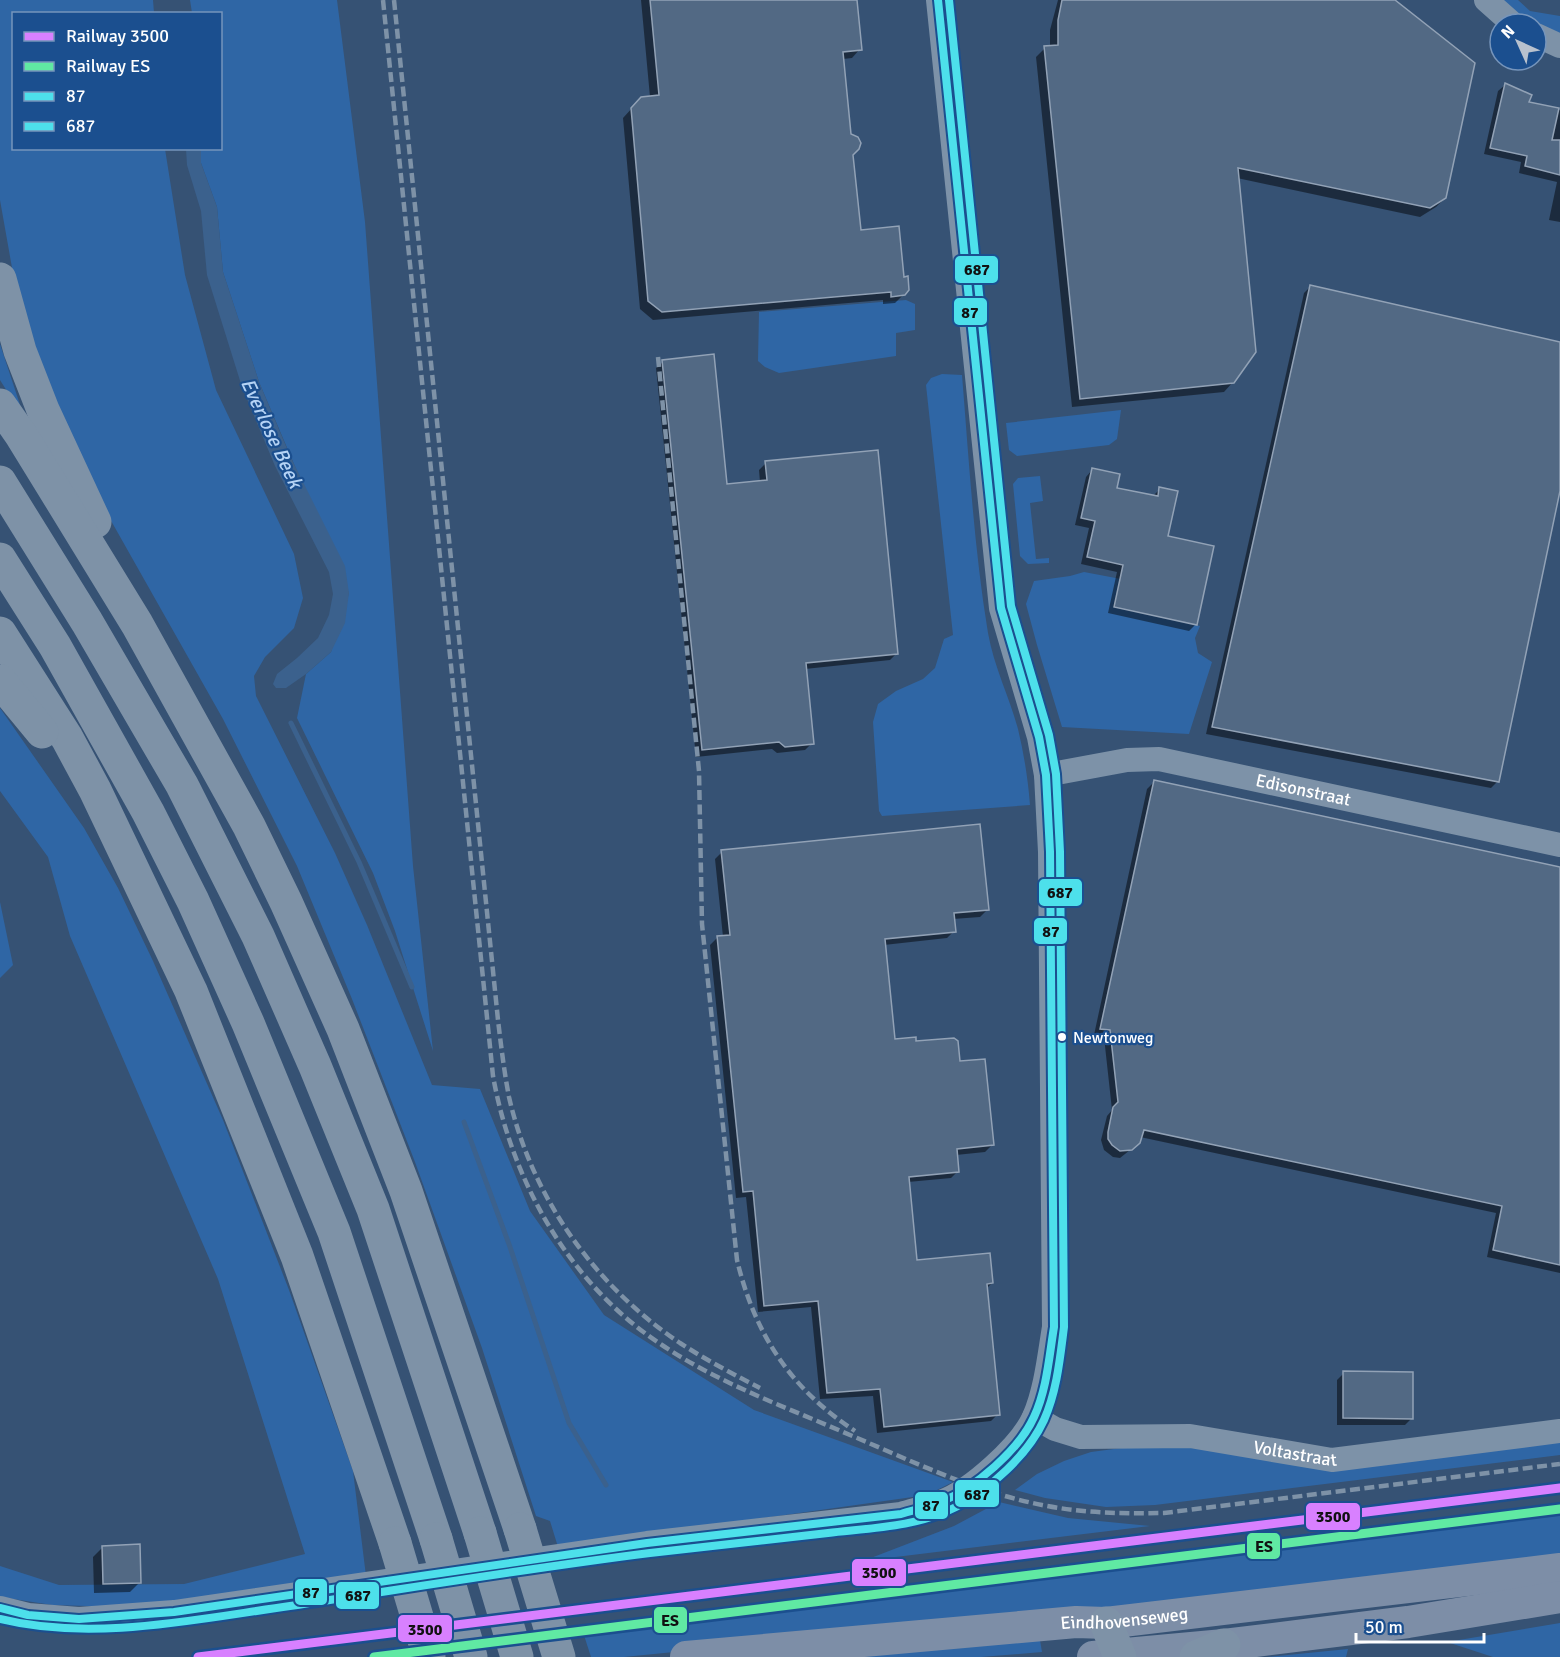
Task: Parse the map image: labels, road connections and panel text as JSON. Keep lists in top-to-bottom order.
{
  "streets": {
    "main road": ["Eindhovenseweg"],
    "street": ["Edisonstraat", "Voltastraat"]
  },
  "water": ["Everlose Beek"],
  "places": ["Newtonweg"],
  "lines": [
    "transit line 87",
    "transit line 687",
    "rail line 3500",
    "rail line ES"
  ],
  "legend": [
    "Railway 3500",
    "Railway ES",
    "87",
    "687"
  ],
  "scale_bar": "50 m",
  "north": "top left"
}
